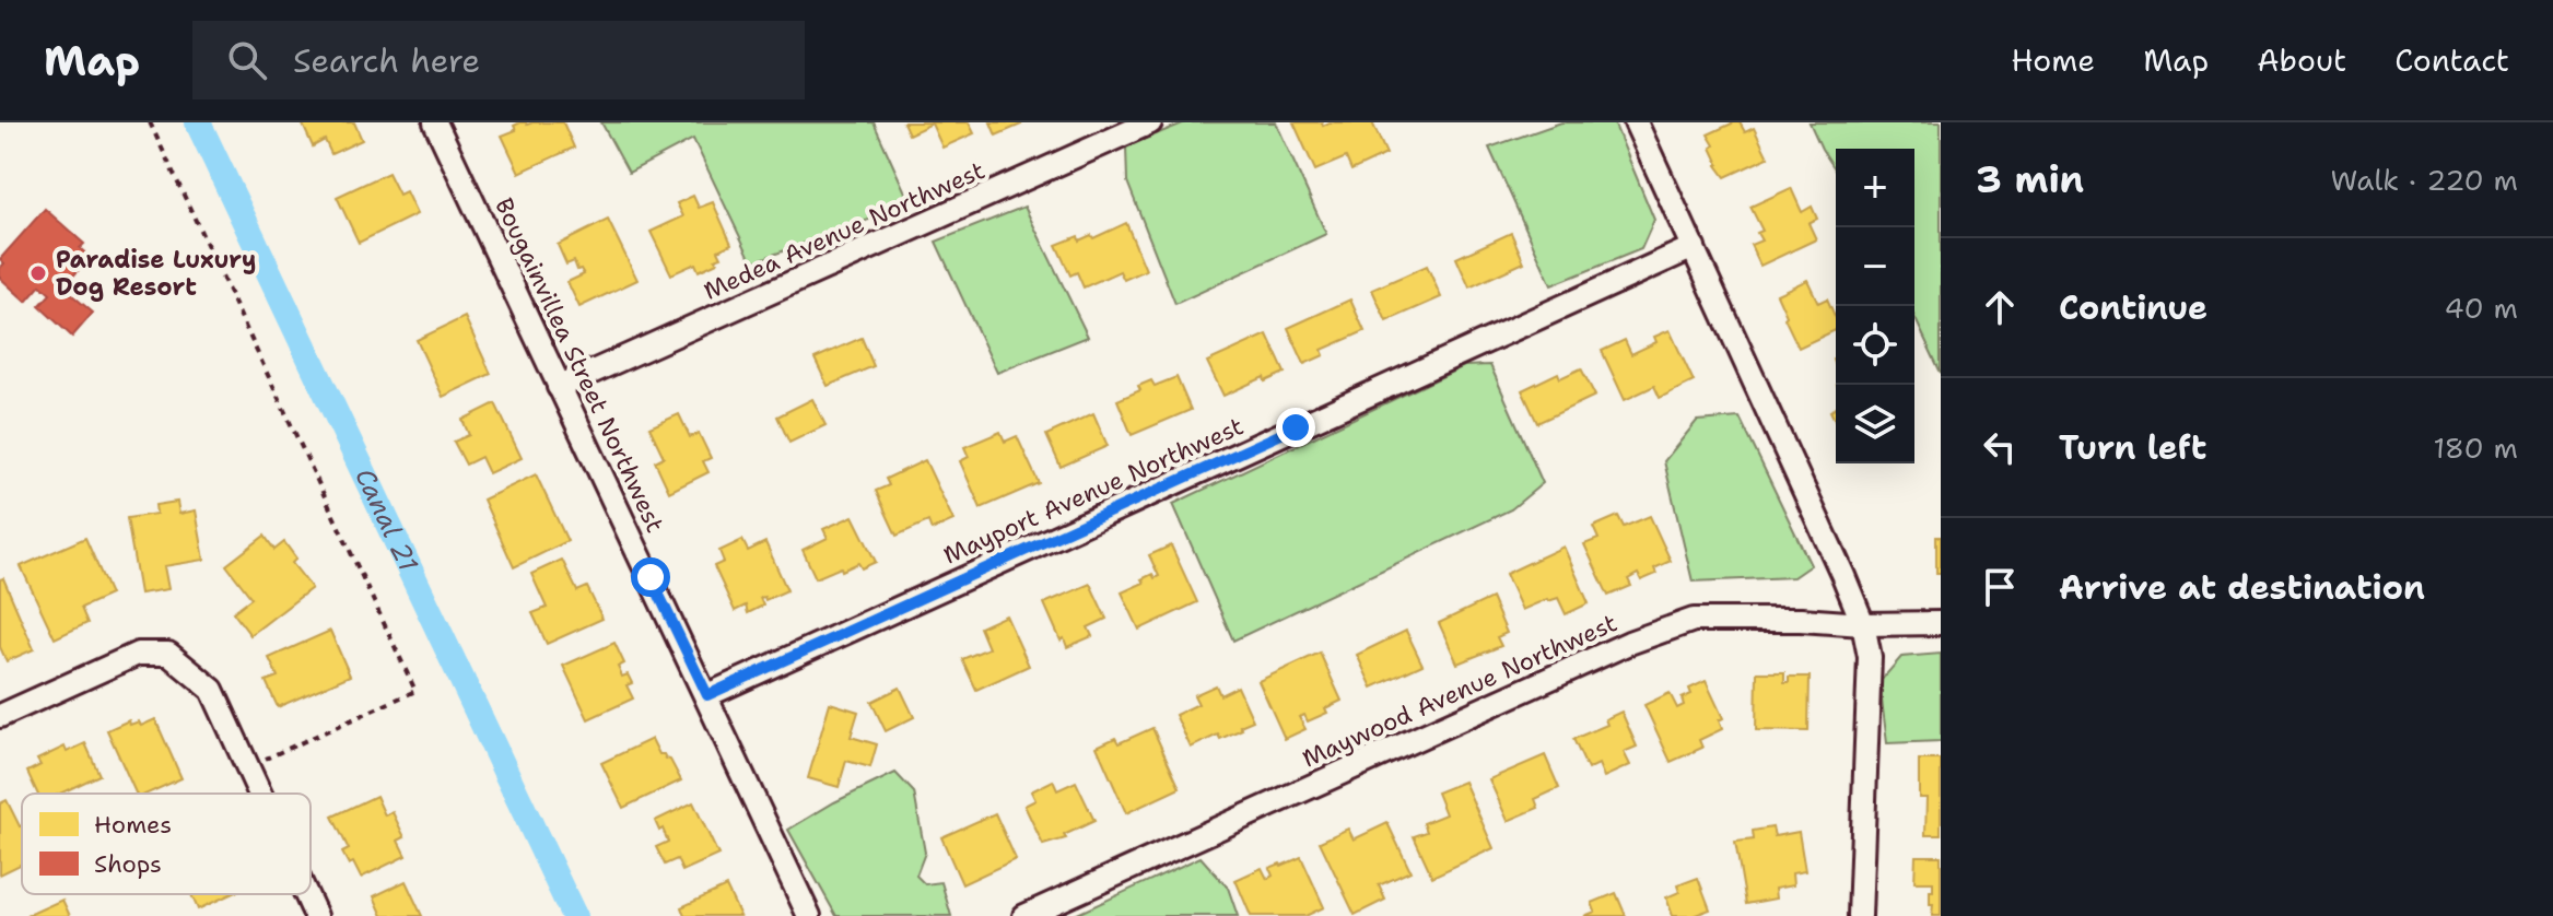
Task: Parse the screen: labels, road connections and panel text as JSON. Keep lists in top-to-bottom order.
{
  "streets": {
    "street": [
      "Medea Avenue Northwest",
      "Bougainvillea Street Northwest",
      "Mayport Avenue Northwest",
      "Maywood Avenue Northwest"
    ]
  },
  "crossings": [
    ["Medea Avenue Northwest", "Bougainvillea Street Northwest"],
    ["Bougainvillea Street Northwest", "Mayport Avenue Northwest"]
  ],
  "water": ["Canal 21"],
  "places": ["Paradise Luxury Dog Resort"],
  "legend": ["Homes", "Shops"],
  "page": {
    "header": "Map",
    "search": "Search here",
    "nav": [
      "Home",
      "Map",
      "About",
      "Contact"
    ],
    "heading": ["3 min", "Walk · 220 m"],
    "map_buttons": ["+", "−"],
    "list": [
      ["Continue", "40 m"],
      ["Turn left", "180 m"],
      "Arrive at destination"
    ]
  }
}
